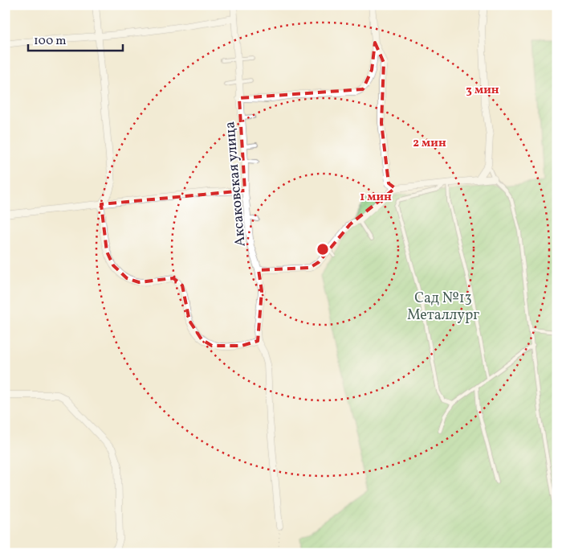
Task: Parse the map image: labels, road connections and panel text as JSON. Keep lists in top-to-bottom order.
{
  "streets": {
    "street": ["Аксаковская улица"]
  },
  "parks": ["Сад №13 Металлург"],
  "scale_bar": "100 m",
  "rings": ["3 мин", "2 мин", "1 мин"]
}
